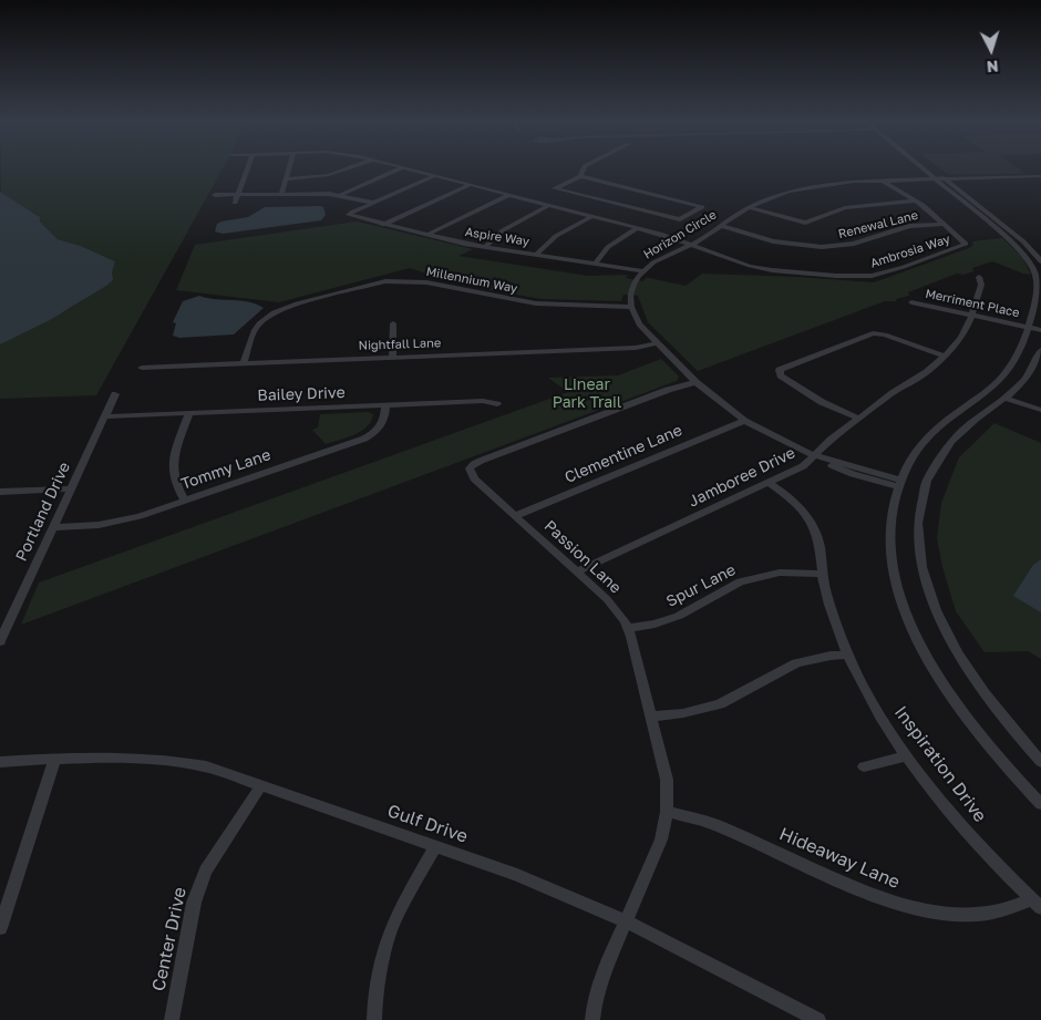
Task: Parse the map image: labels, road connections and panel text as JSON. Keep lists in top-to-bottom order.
{
  "streets": {
    "street": [
      "Renewal Lane",
      "Horizon Circle",
      "Aspire Way",
      "Ambrosia Way",
      "Millennium Way",
      "Merriment Place",
      "Nightfall Lane",
      "Bailey Drive",
      "Clementine Lane",
      "Tommy Lane",
      "Jamboree Drive",
      "Portland Drive",
      "Passion Lane",
      "Spur Lane",
      "Inspiration Drive",
      "Gulf Drive",
      "Hideaway Lane",
      "Center Drive"
    ]
  },
  "crossings": [
    ["Renewal Lane", "Horizon Circle"],
    ["Renewal Lane", "Ambrosia Way"],
    ["Horizon Circle", "Aspire Way"],
    ["Horizon Circle", "Ambrosia Way"],
    ["Horizon Circle", "Millennium Way"],
    ["Millennium Way", "Nightfall Lane"],
    ["Merriment Place", "Jamboree Drive"],
    ["Bailey Drive", "Tommy Lane"],
    ["Bailey Drive", "Portland Drive"],
    ["Clementine Lane", "Passion Lane"],
    ["Tommy Lane", "Portland Drive"],
    ["Jamboree Drive", "Passion Lane"],
    ["Jamboree Drive", "Inspiration Drive"],
    ["Passion Lane", "Spur Lane"],
    ["Passion Lane", "Gulf Drive"],
    ["Passion Lane", "Hideaway Lane"],
    ["Spur Lane", "Inspiration Drive"],
    ["Inspiration Drive", "Hideaway Lane"],
    ["Gulf Drive", "Center Drive"]
  ],
  "parks": ["Linear Park Trail"],
  "north": "bottom"
}
